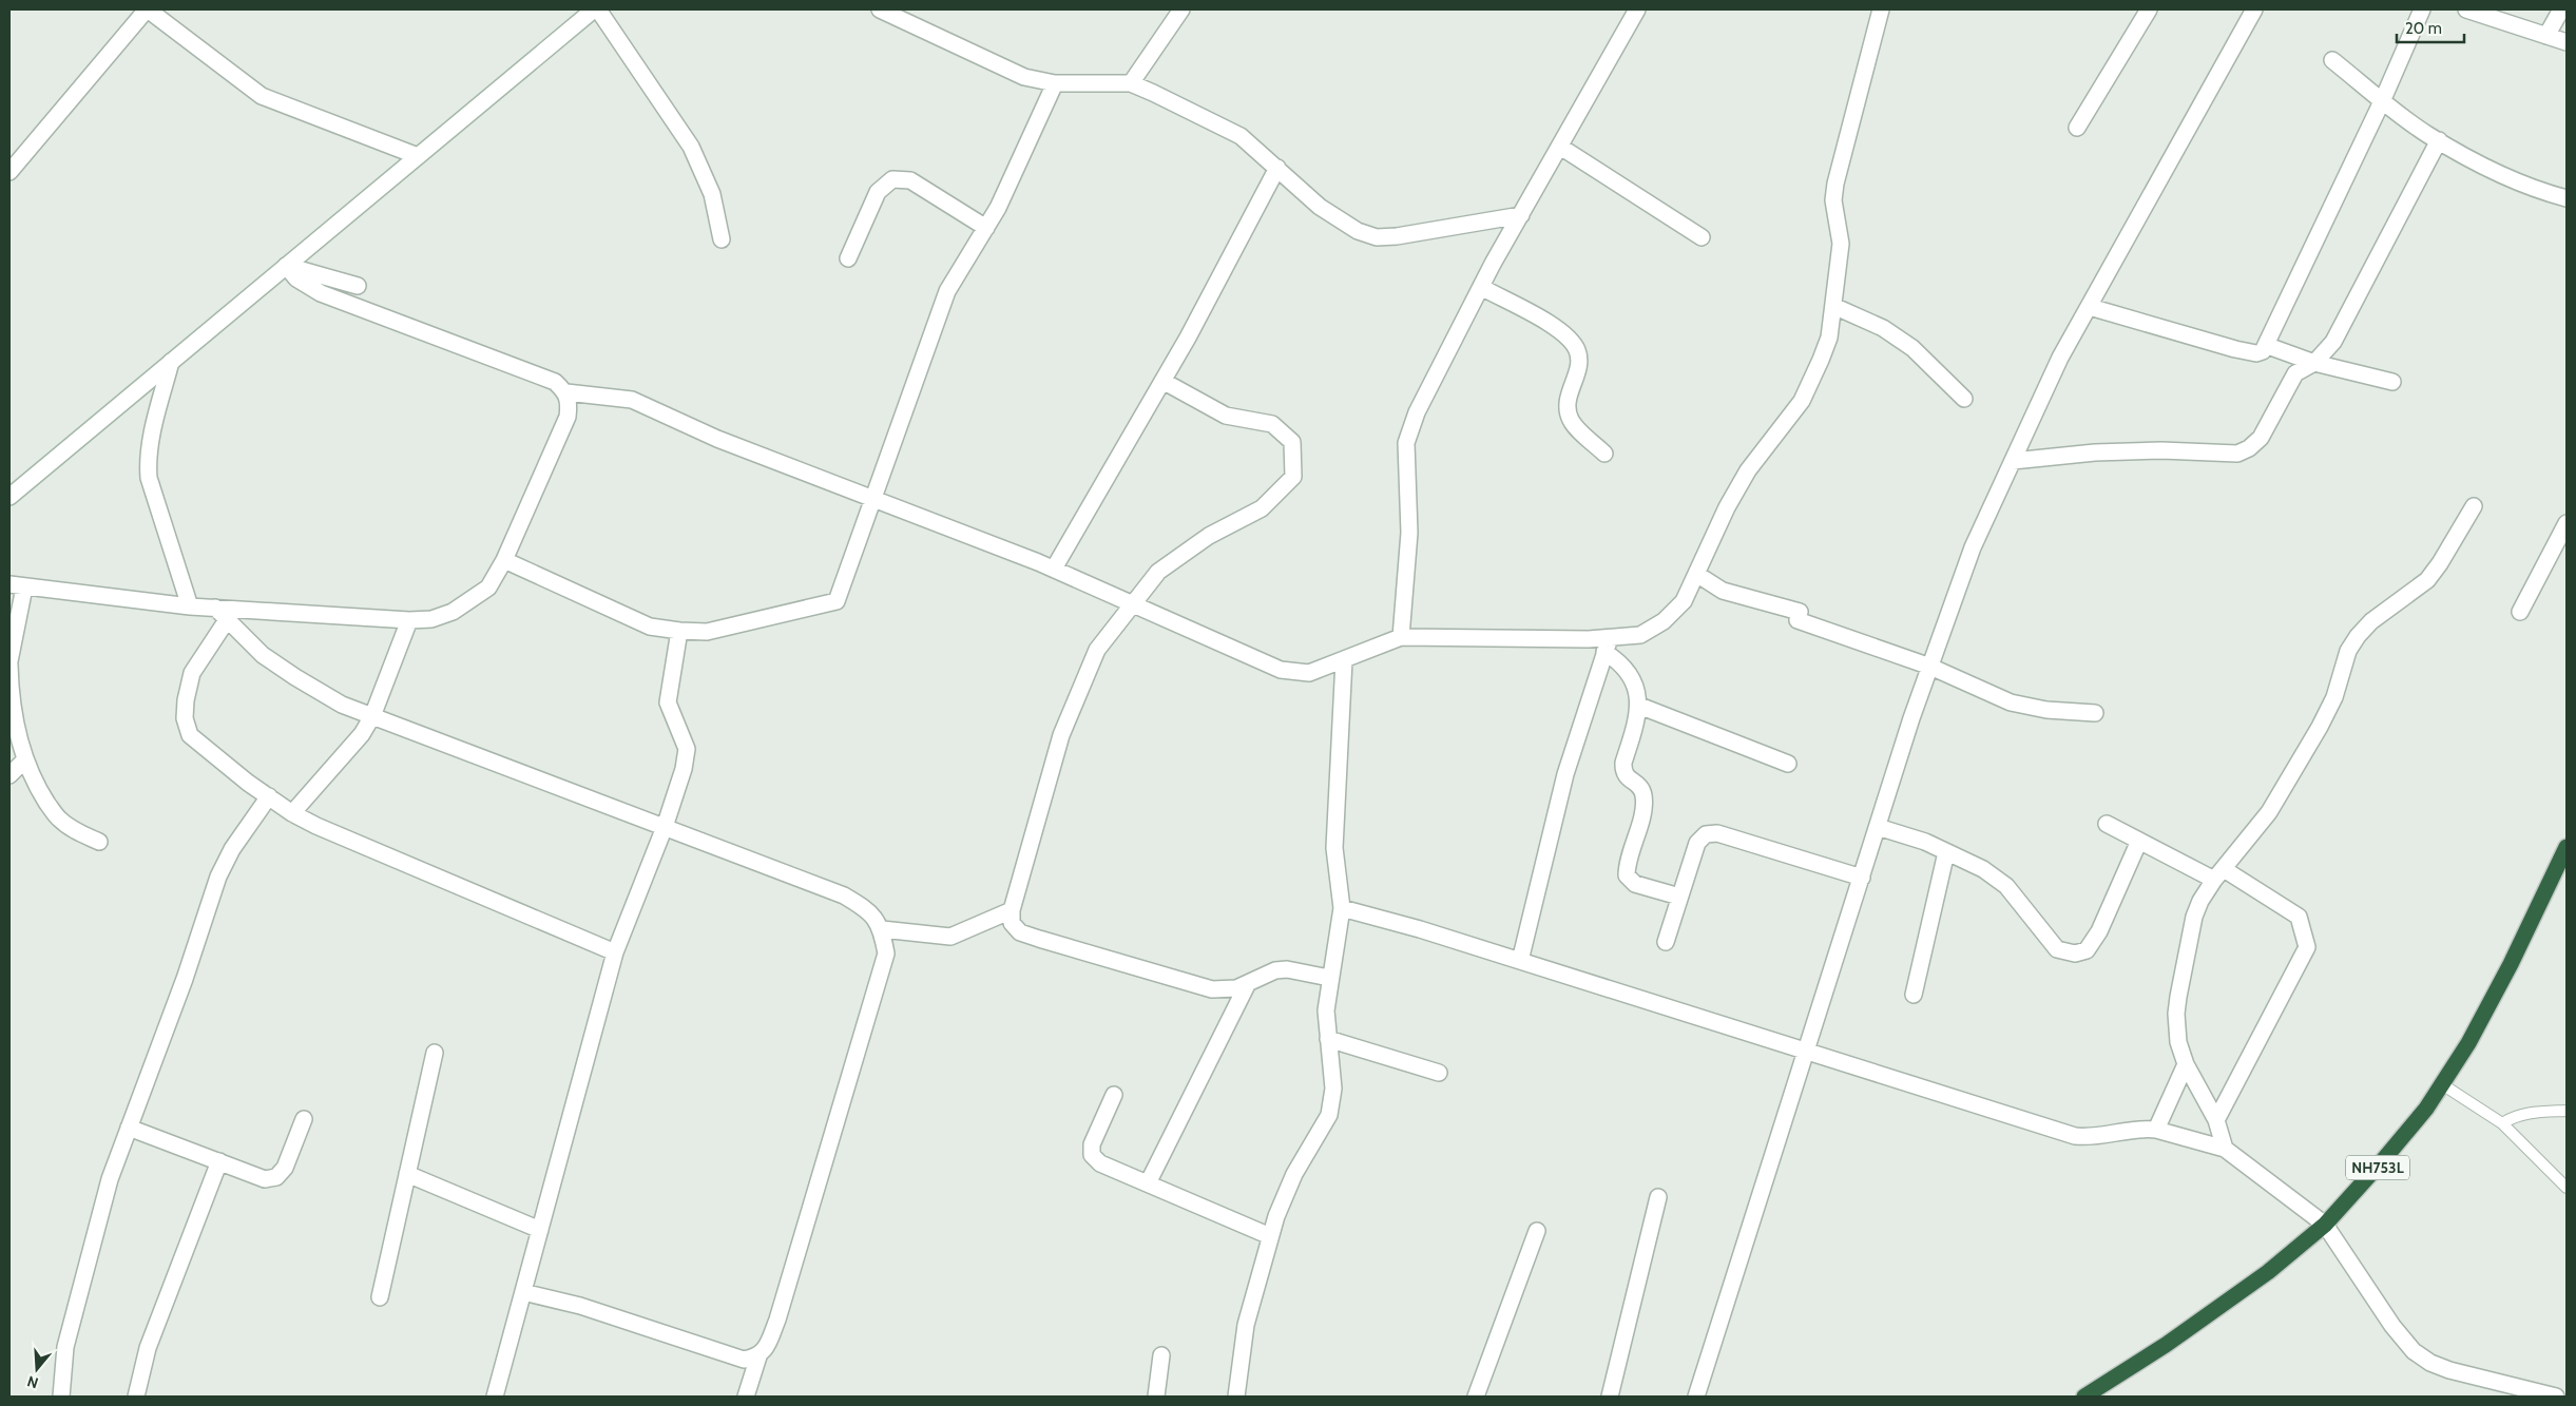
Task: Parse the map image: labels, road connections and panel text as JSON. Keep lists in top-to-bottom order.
{
  "streets": {
    "highway": ["NH753L"]
  },
  "scale_bar": "20 m",
  "north": "bottom"
}
